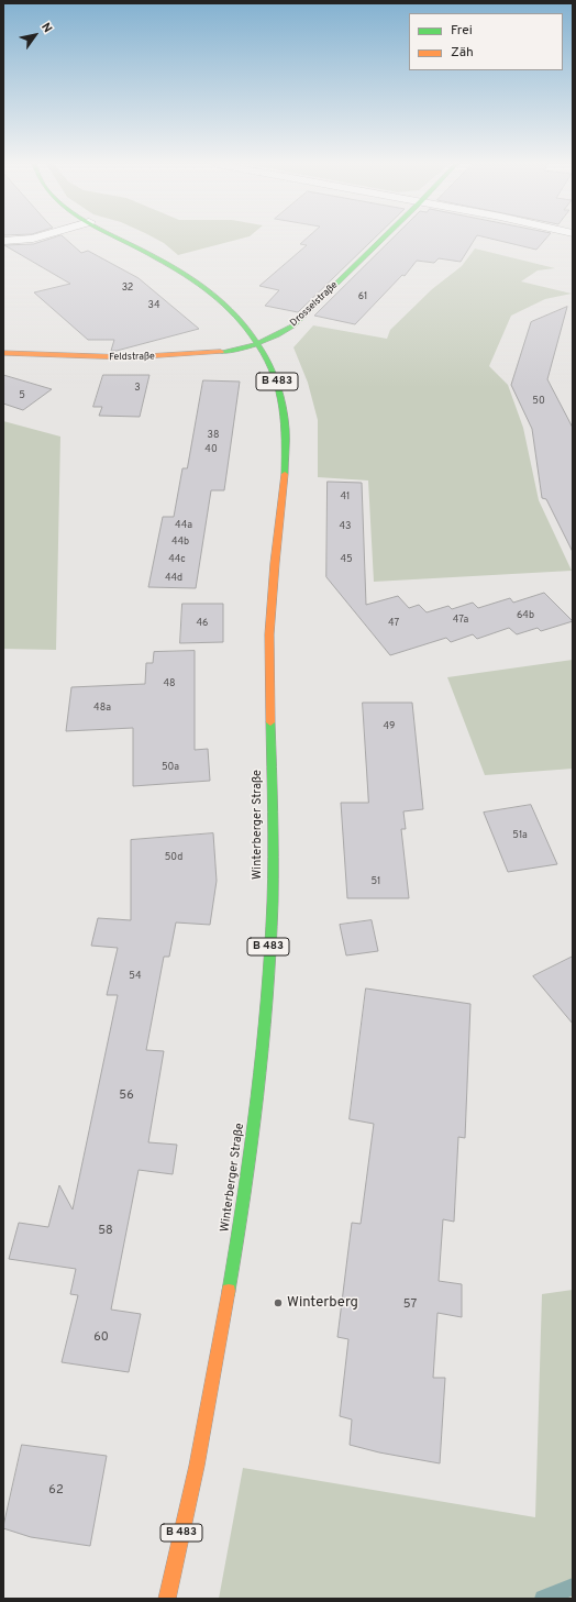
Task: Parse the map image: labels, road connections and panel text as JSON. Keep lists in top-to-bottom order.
{
  "streets": {
    "main road": [
      "Drosselstraße",
      "Feldstraße",
      "B 483",
      "Winterberger Straße"
    ]
  },
  "crossings": [
    ["Drosselstraße", "Feldstraße"],
    ["Drosselstraße", "Winterberger Straße"],
    ["Feldstraße", "Winterberger Straße"]
  ],
  "places": ["Winterberg"],
  "house_numbers": [
    "32",
    "61",
    "34",
    "3",
    "5",
    "50",
    "38",
    "40",
    "41",
    "44a",
    "43",
    "44b",
    "44c",
    "45",
    "44d",
    "64b",
    "47a",
    "46",
    "47",
    "48",
    "48a",
    "49",
    "50a",
    "51a",
    "50d",
    "51",
    "54",
    "56",
    "58",
    "57",
    "60",
    "62"
  ],
  "legend": ["Frei", "Zäh"],
  "north": "top right"
}
